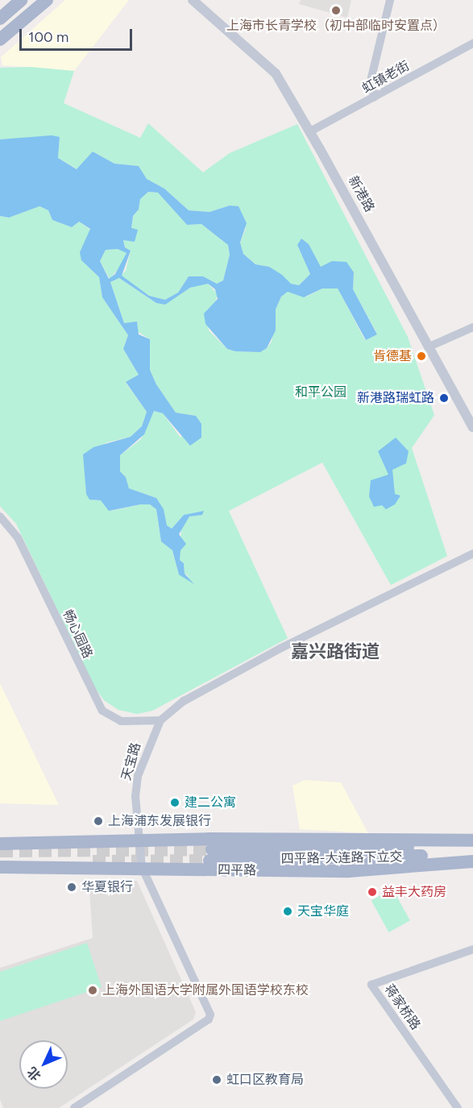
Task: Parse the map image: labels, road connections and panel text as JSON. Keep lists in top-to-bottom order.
{
  "streets": {
    "main road": ["四平路-大连路下立交", "四平路"],
    "street": [
      "虹镇老街",
      "新港路",
      "畅心园路",
      "天宝路",
      "蒋家桥路"
    ]
  },
  "crossings": [
    ["虹镇老街", "新港路"],
    ["畅心园路", "天宝路"],
    ["天宝路", "四平路"],
    ["四平路-大连路下立交", "四平路"]
  ],
  "districts": ["嘉兴路街道"],
  "parks": ["和平公园"],
  "places": [
    "上海市长青学校（初中部临时安置点）",
    "肯德基",
    "新港路瑞虹路",
    "建二公寓",
    "上海浦东发展银行",
    "华夏银行",
    "益丰大药房",
    "天宝华庭",
    "上海外国语大学附属外国语学校东校",
    "虹口区教育局"
  ],
  "scale_bar": "100 m",
  "north": "bottom left"
}
